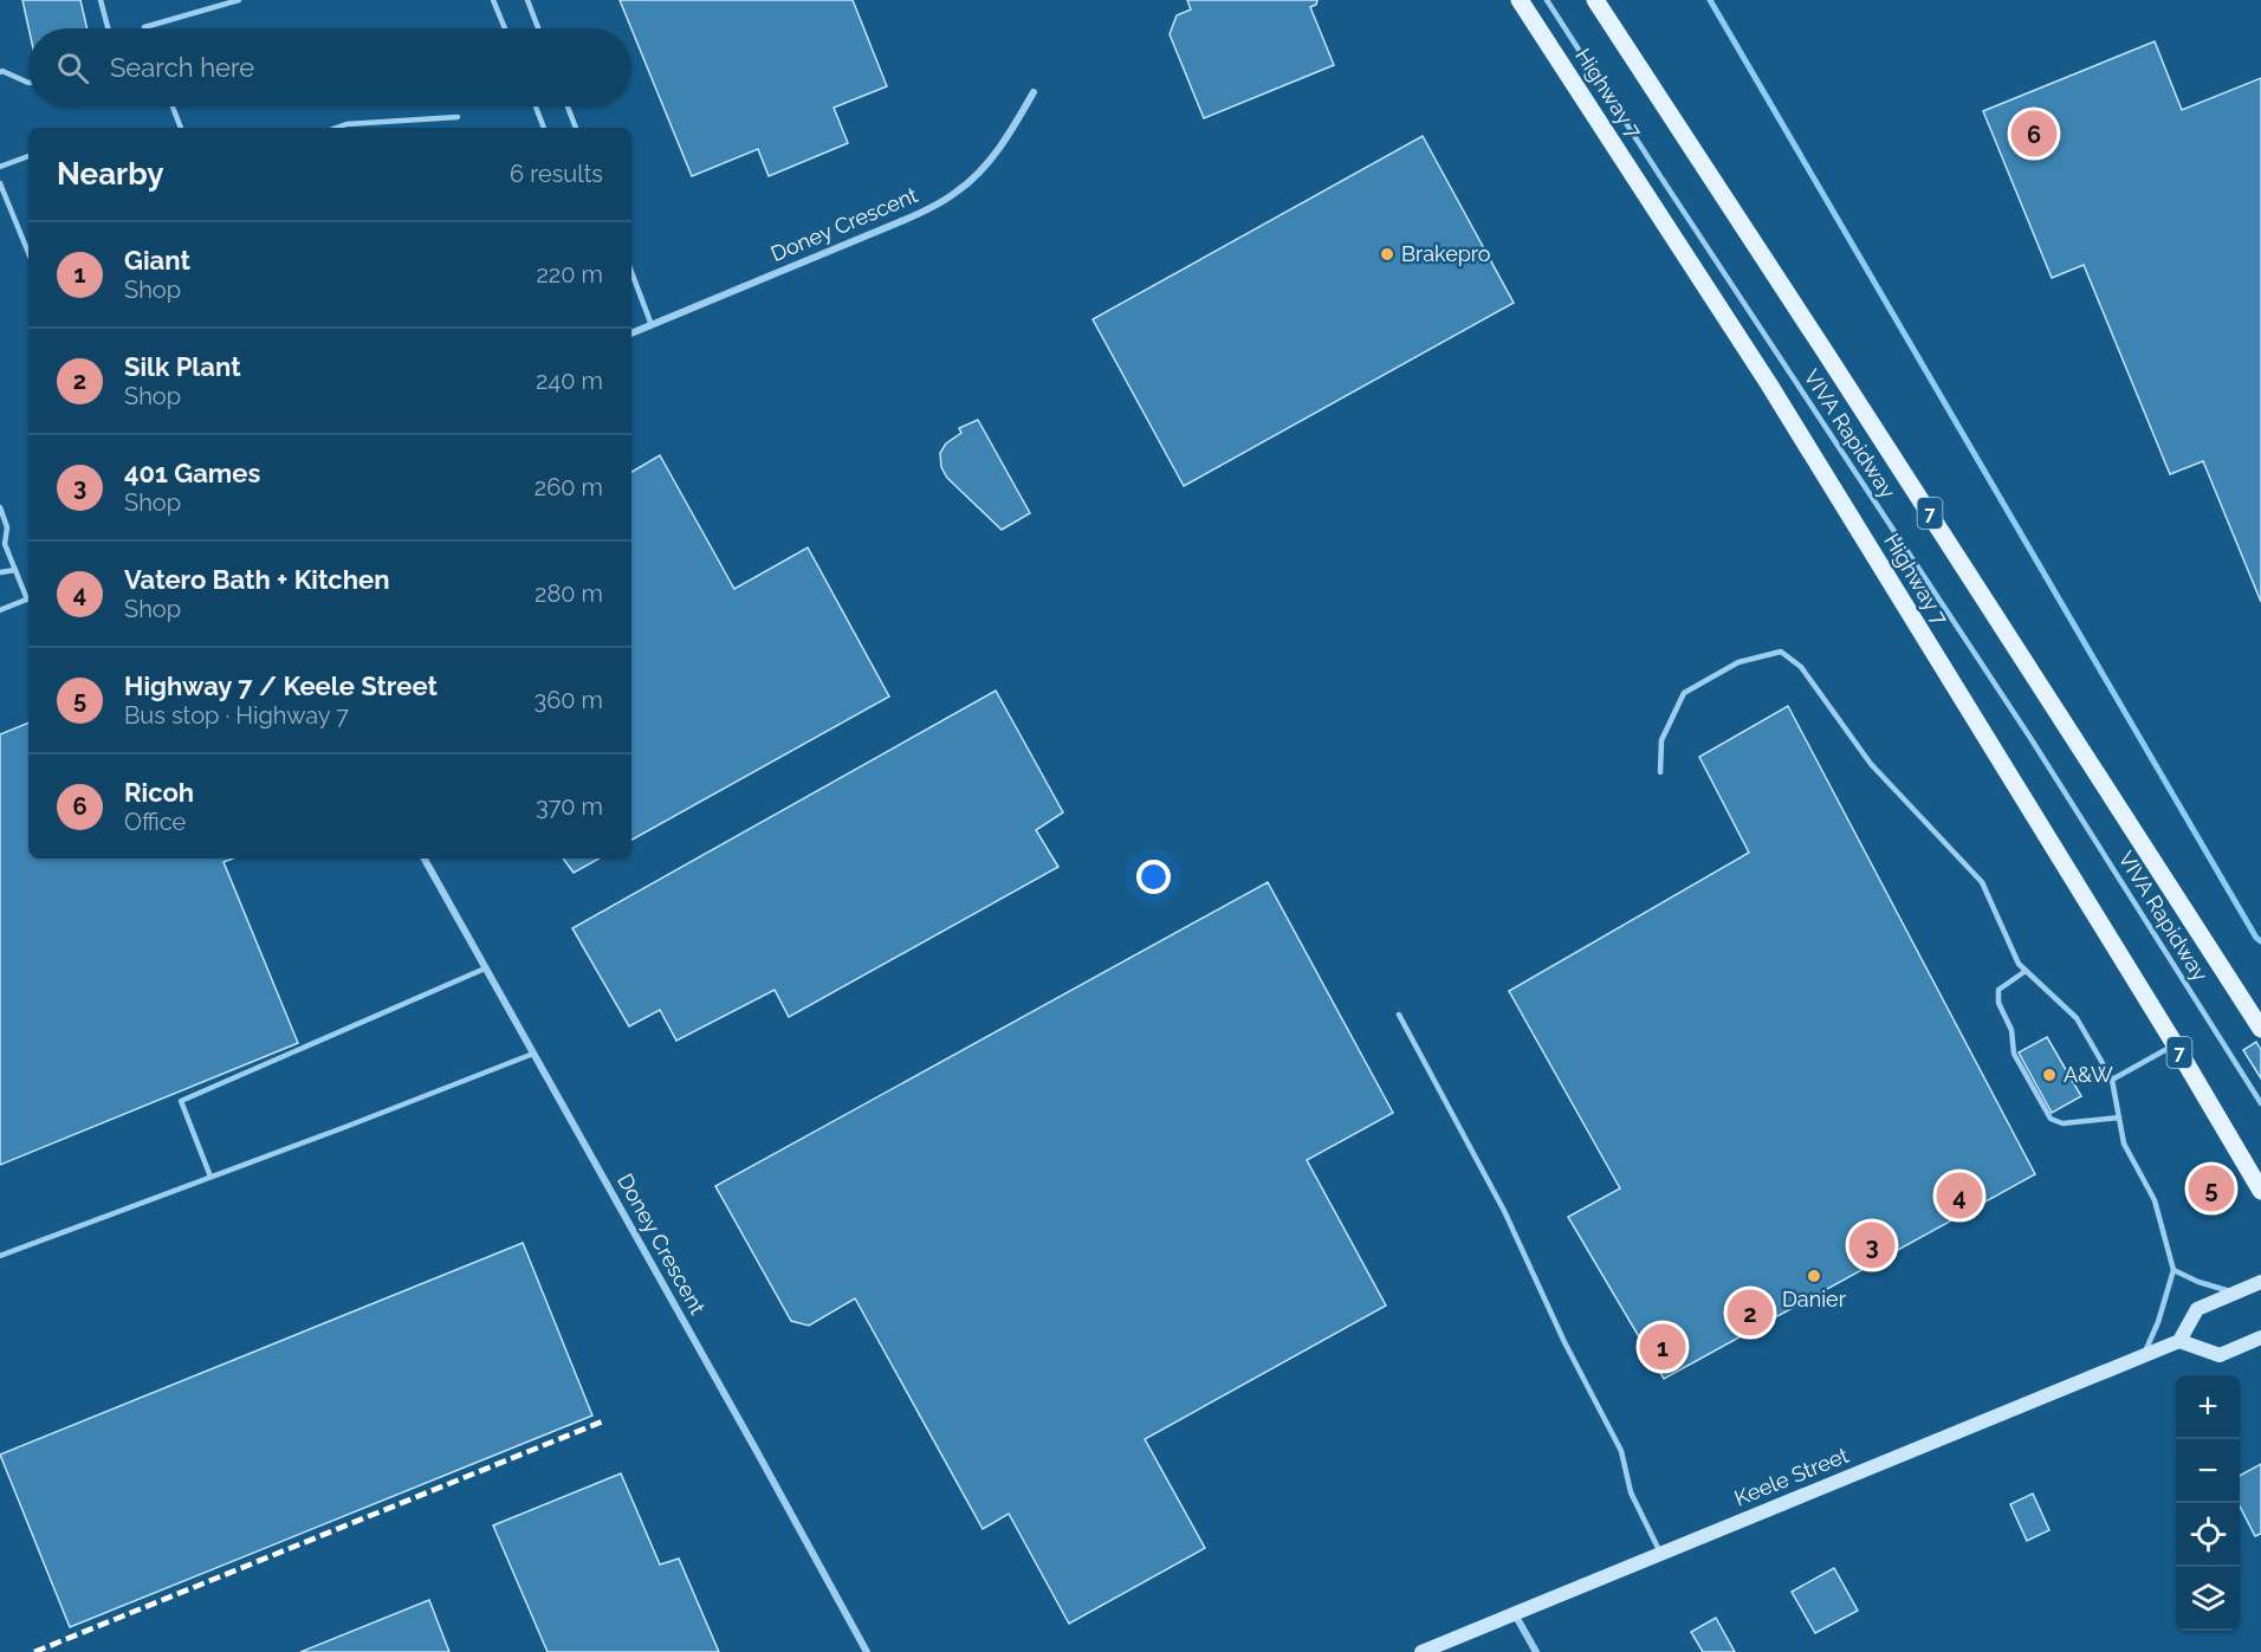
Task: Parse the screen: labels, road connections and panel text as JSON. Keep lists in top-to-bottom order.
{
  "streets": {
    "main road": ["Highway 7", "7", "Keele Street"],
    "street": ["Doney Crescent"],
    "lane": ["VIVA Rapidway"]
  },
  "places": ["Brakepro", "A&W", "Danier"],
  "page": {
    "search": "Search here",
    "pins": [
      "6",
      "5",
      "4",
      "3",
      "2",
      "1"
    ],
    "heading": ["Nearby", "6 results"],
    "list": [
      {
        "mark": "1",
        "name": "Giant",
        "note": "Shop",
        "value": "220 m"
      },
      {
        "mark": "2",
        "name": "Silk Plant",
        "note": "Shop",
        "value": "240 m"
      },
      {
        "mark": "3",
        "name": "401 Games",
        "note": "Shop",
        "value": "260 m"
      },
      {
        "mark": "4",
        "name": "Vatero Bath + Kitchen",
        "note": "Shop",
        "value": "280 m"
      },
      {
        "mark": "5",
        "name": "Highway 7 / Keele Street",
        "note": "Bus stop · Highway 7",
        "value": "360 m"
      },
      {
        "mark": "6",
        "name": "Ricoh",
        "note": "Office",
        "value": "370 m"
      }
    ],
    "map_buttons": ["+", "−"]
  }
}
